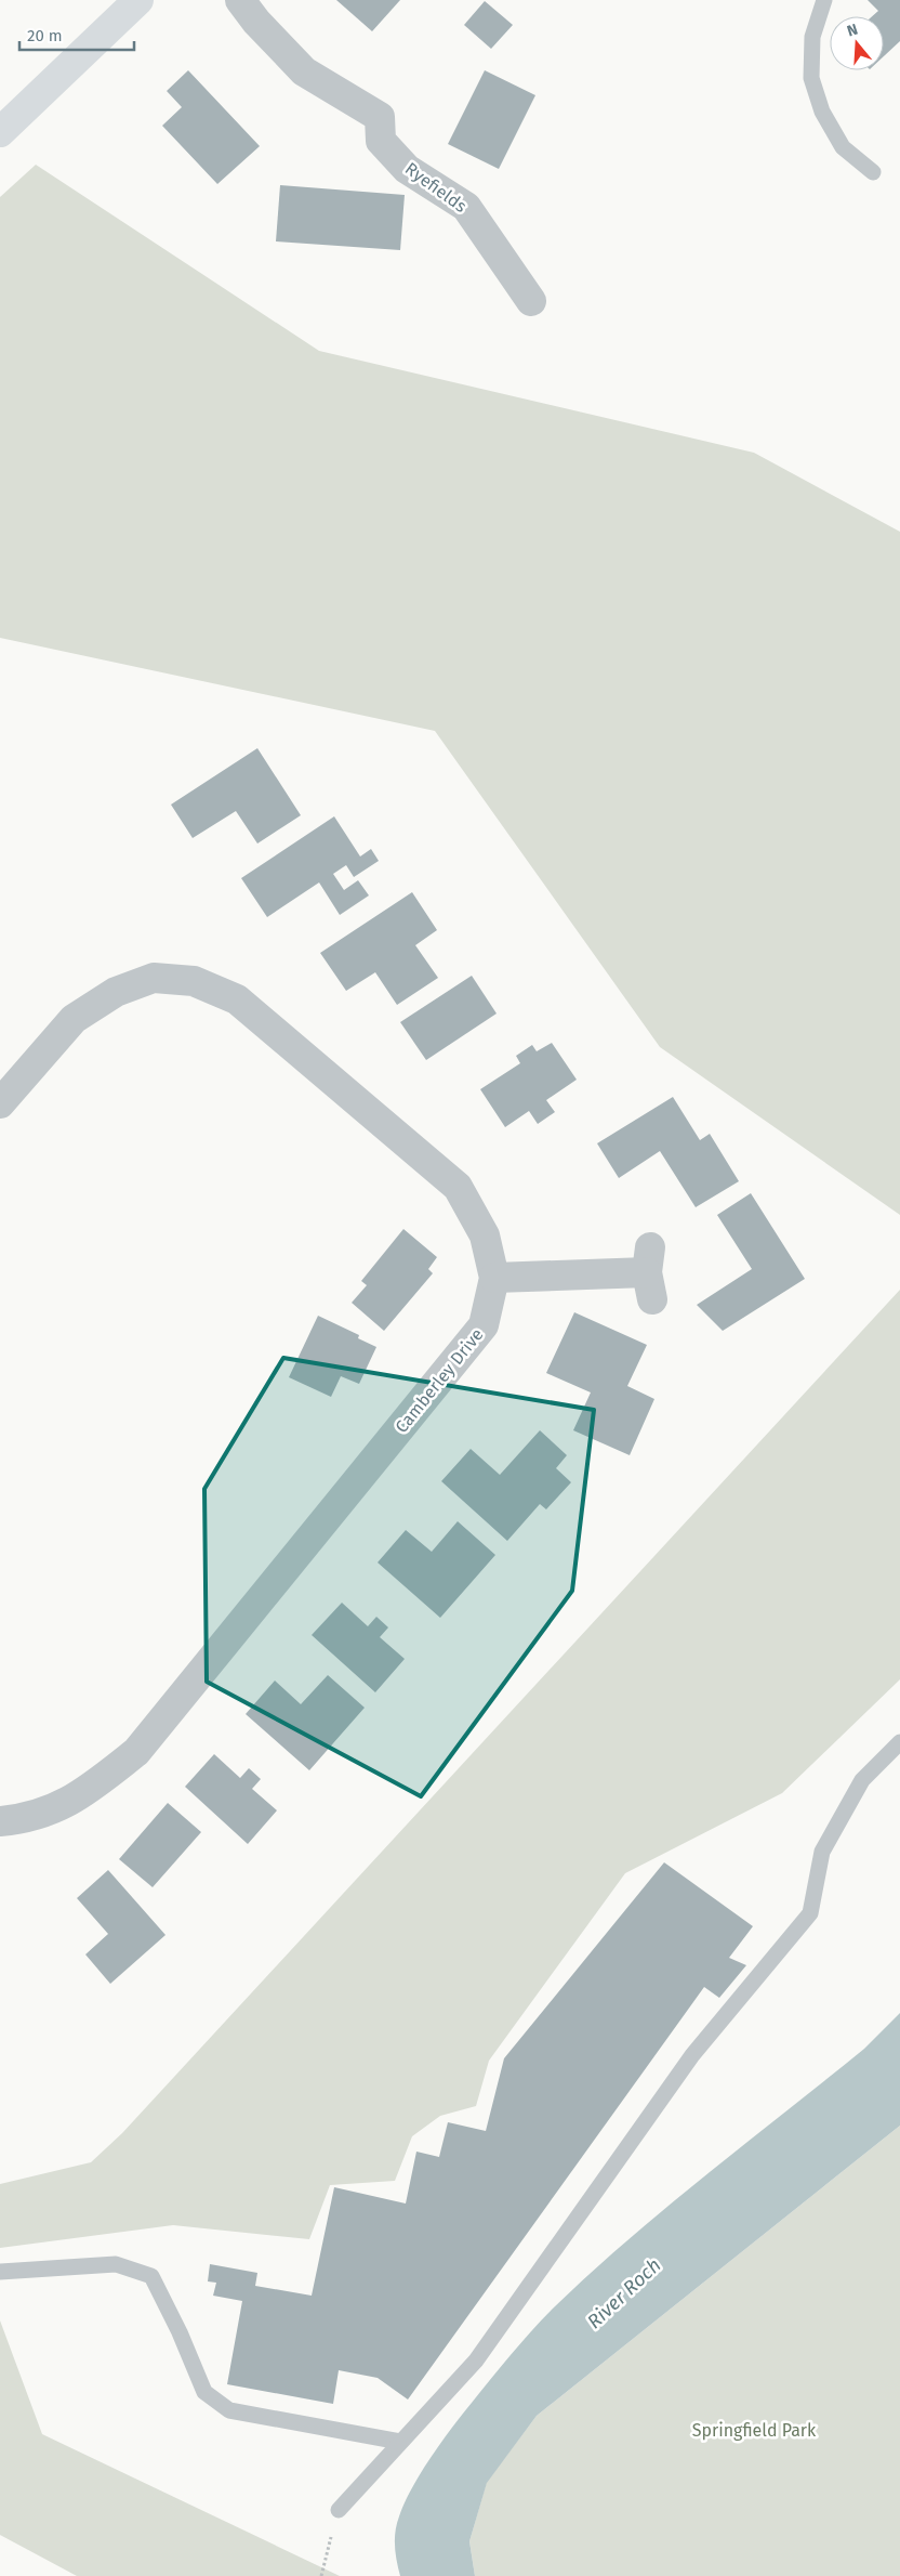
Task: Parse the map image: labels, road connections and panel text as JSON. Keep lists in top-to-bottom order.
{
  "streets": {
    "street": ["Ryefields", "Camberley Drive"]
  },
  "water": ["River Roch"],
  "parks": ["Springfield Park"],
  "scale_bar": "20 m",
  "north": "top"
}
